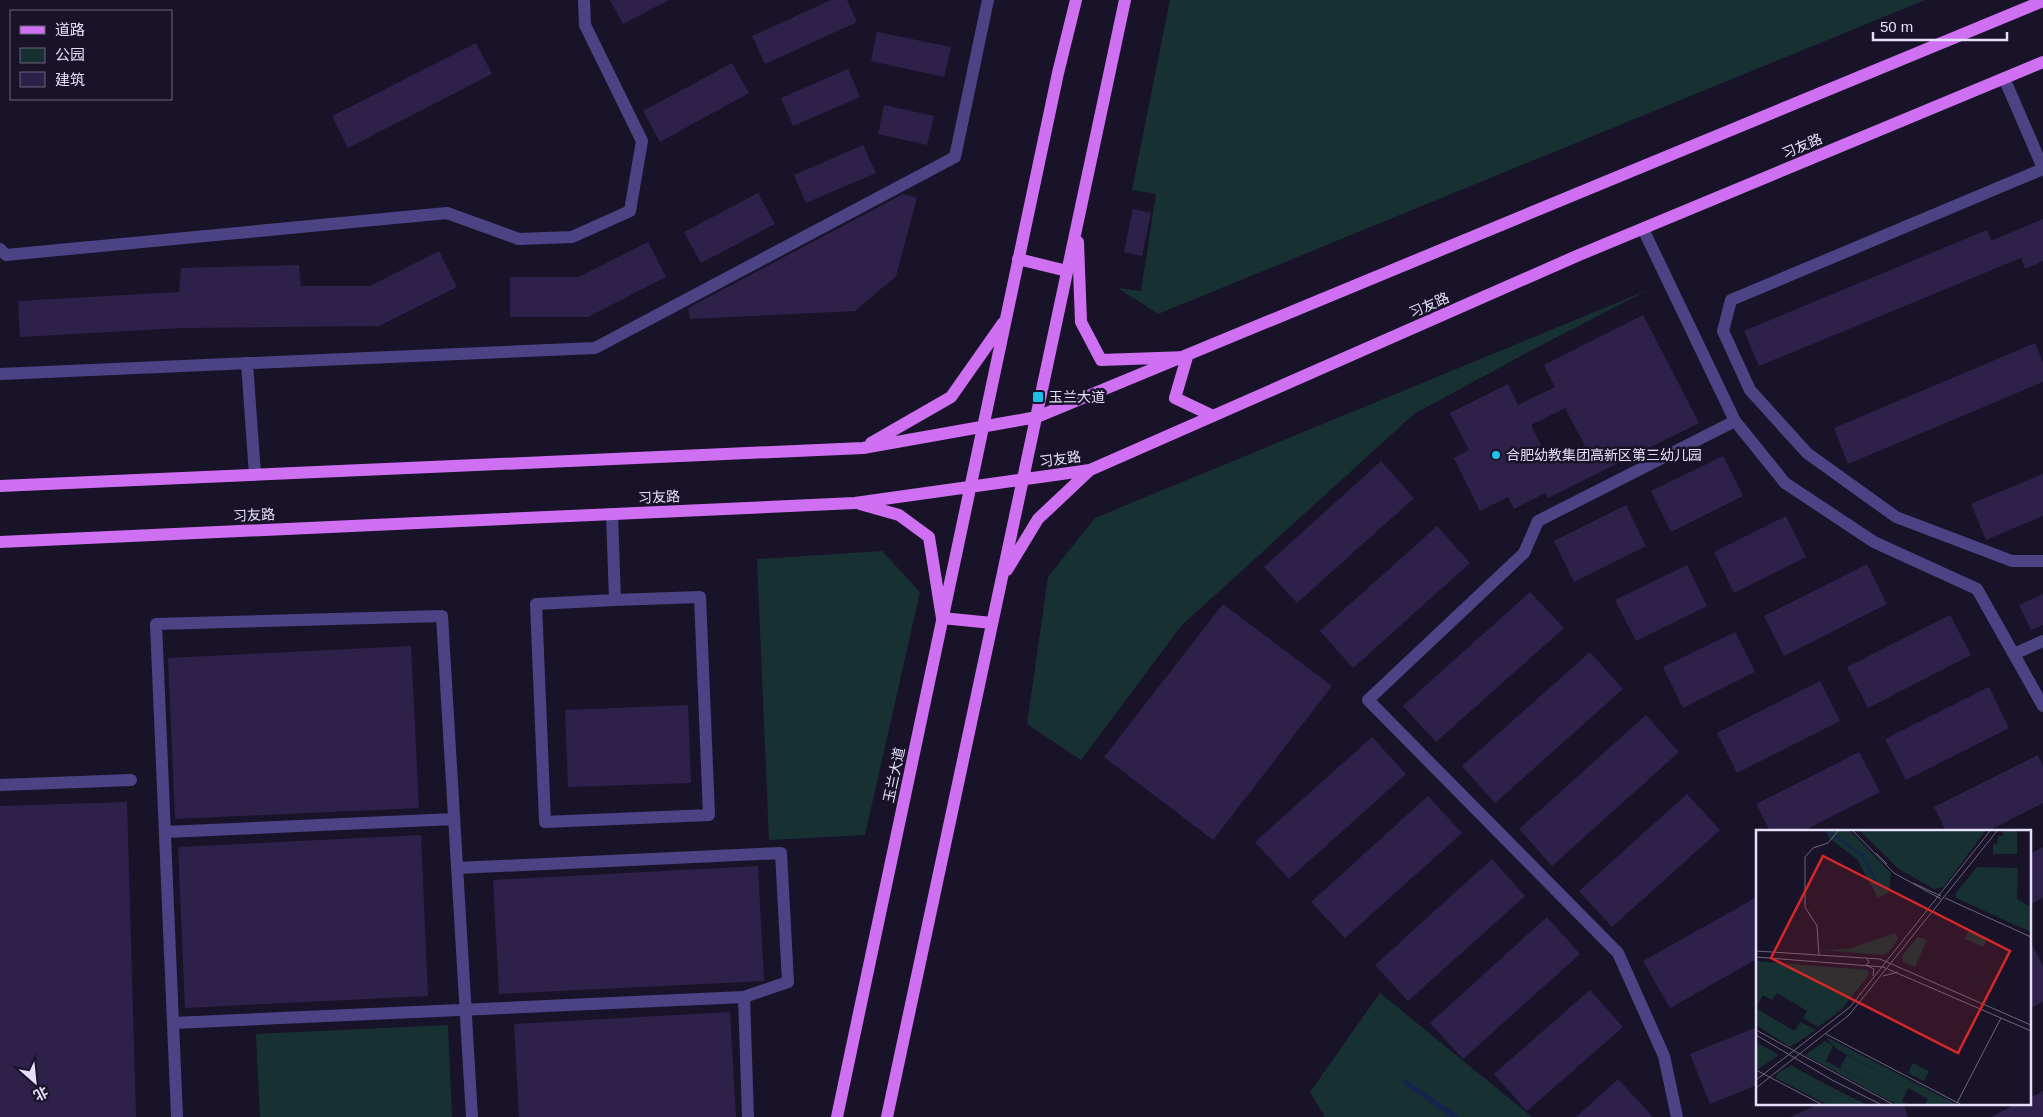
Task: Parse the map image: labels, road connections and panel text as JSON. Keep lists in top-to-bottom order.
{
  "streets": {
    "main road": ["习友路", "玉兰大道"]
  },
  "crossings": [
    ["习友路", "玉兰大道"]
  ],
  "places": {
    "transit": ["玉兰大道"],
    "other": ["合肥幼教集团高新区第三幼儿园"]
  },
  "legend": ["道路", "公园", "建筑"],
  "scale_bar": "50 m",
  "north": "bottom right"
}
